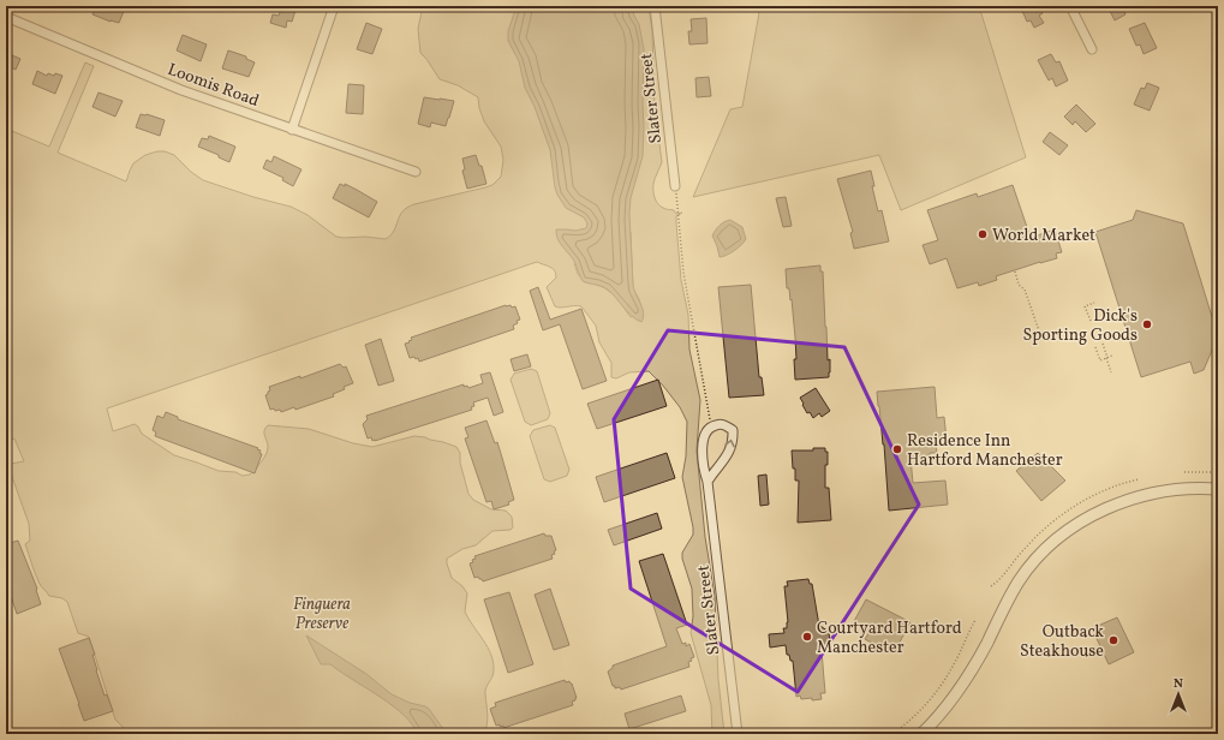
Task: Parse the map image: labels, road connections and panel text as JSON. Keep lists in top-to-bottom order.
{
  "streets": {
    "street": ["Loomis Road", "Slater Street"]
  },
  "parks": ["Finguera Preserve"],
  "places": [
    "World Market",
    "Dick's Sporting Goods",
    "Residence Inn Hartford Manchester",
    "Courtyard Hartford Manchester",
    "Outback Steakhouse"
  ],
  "north": "top"
}
